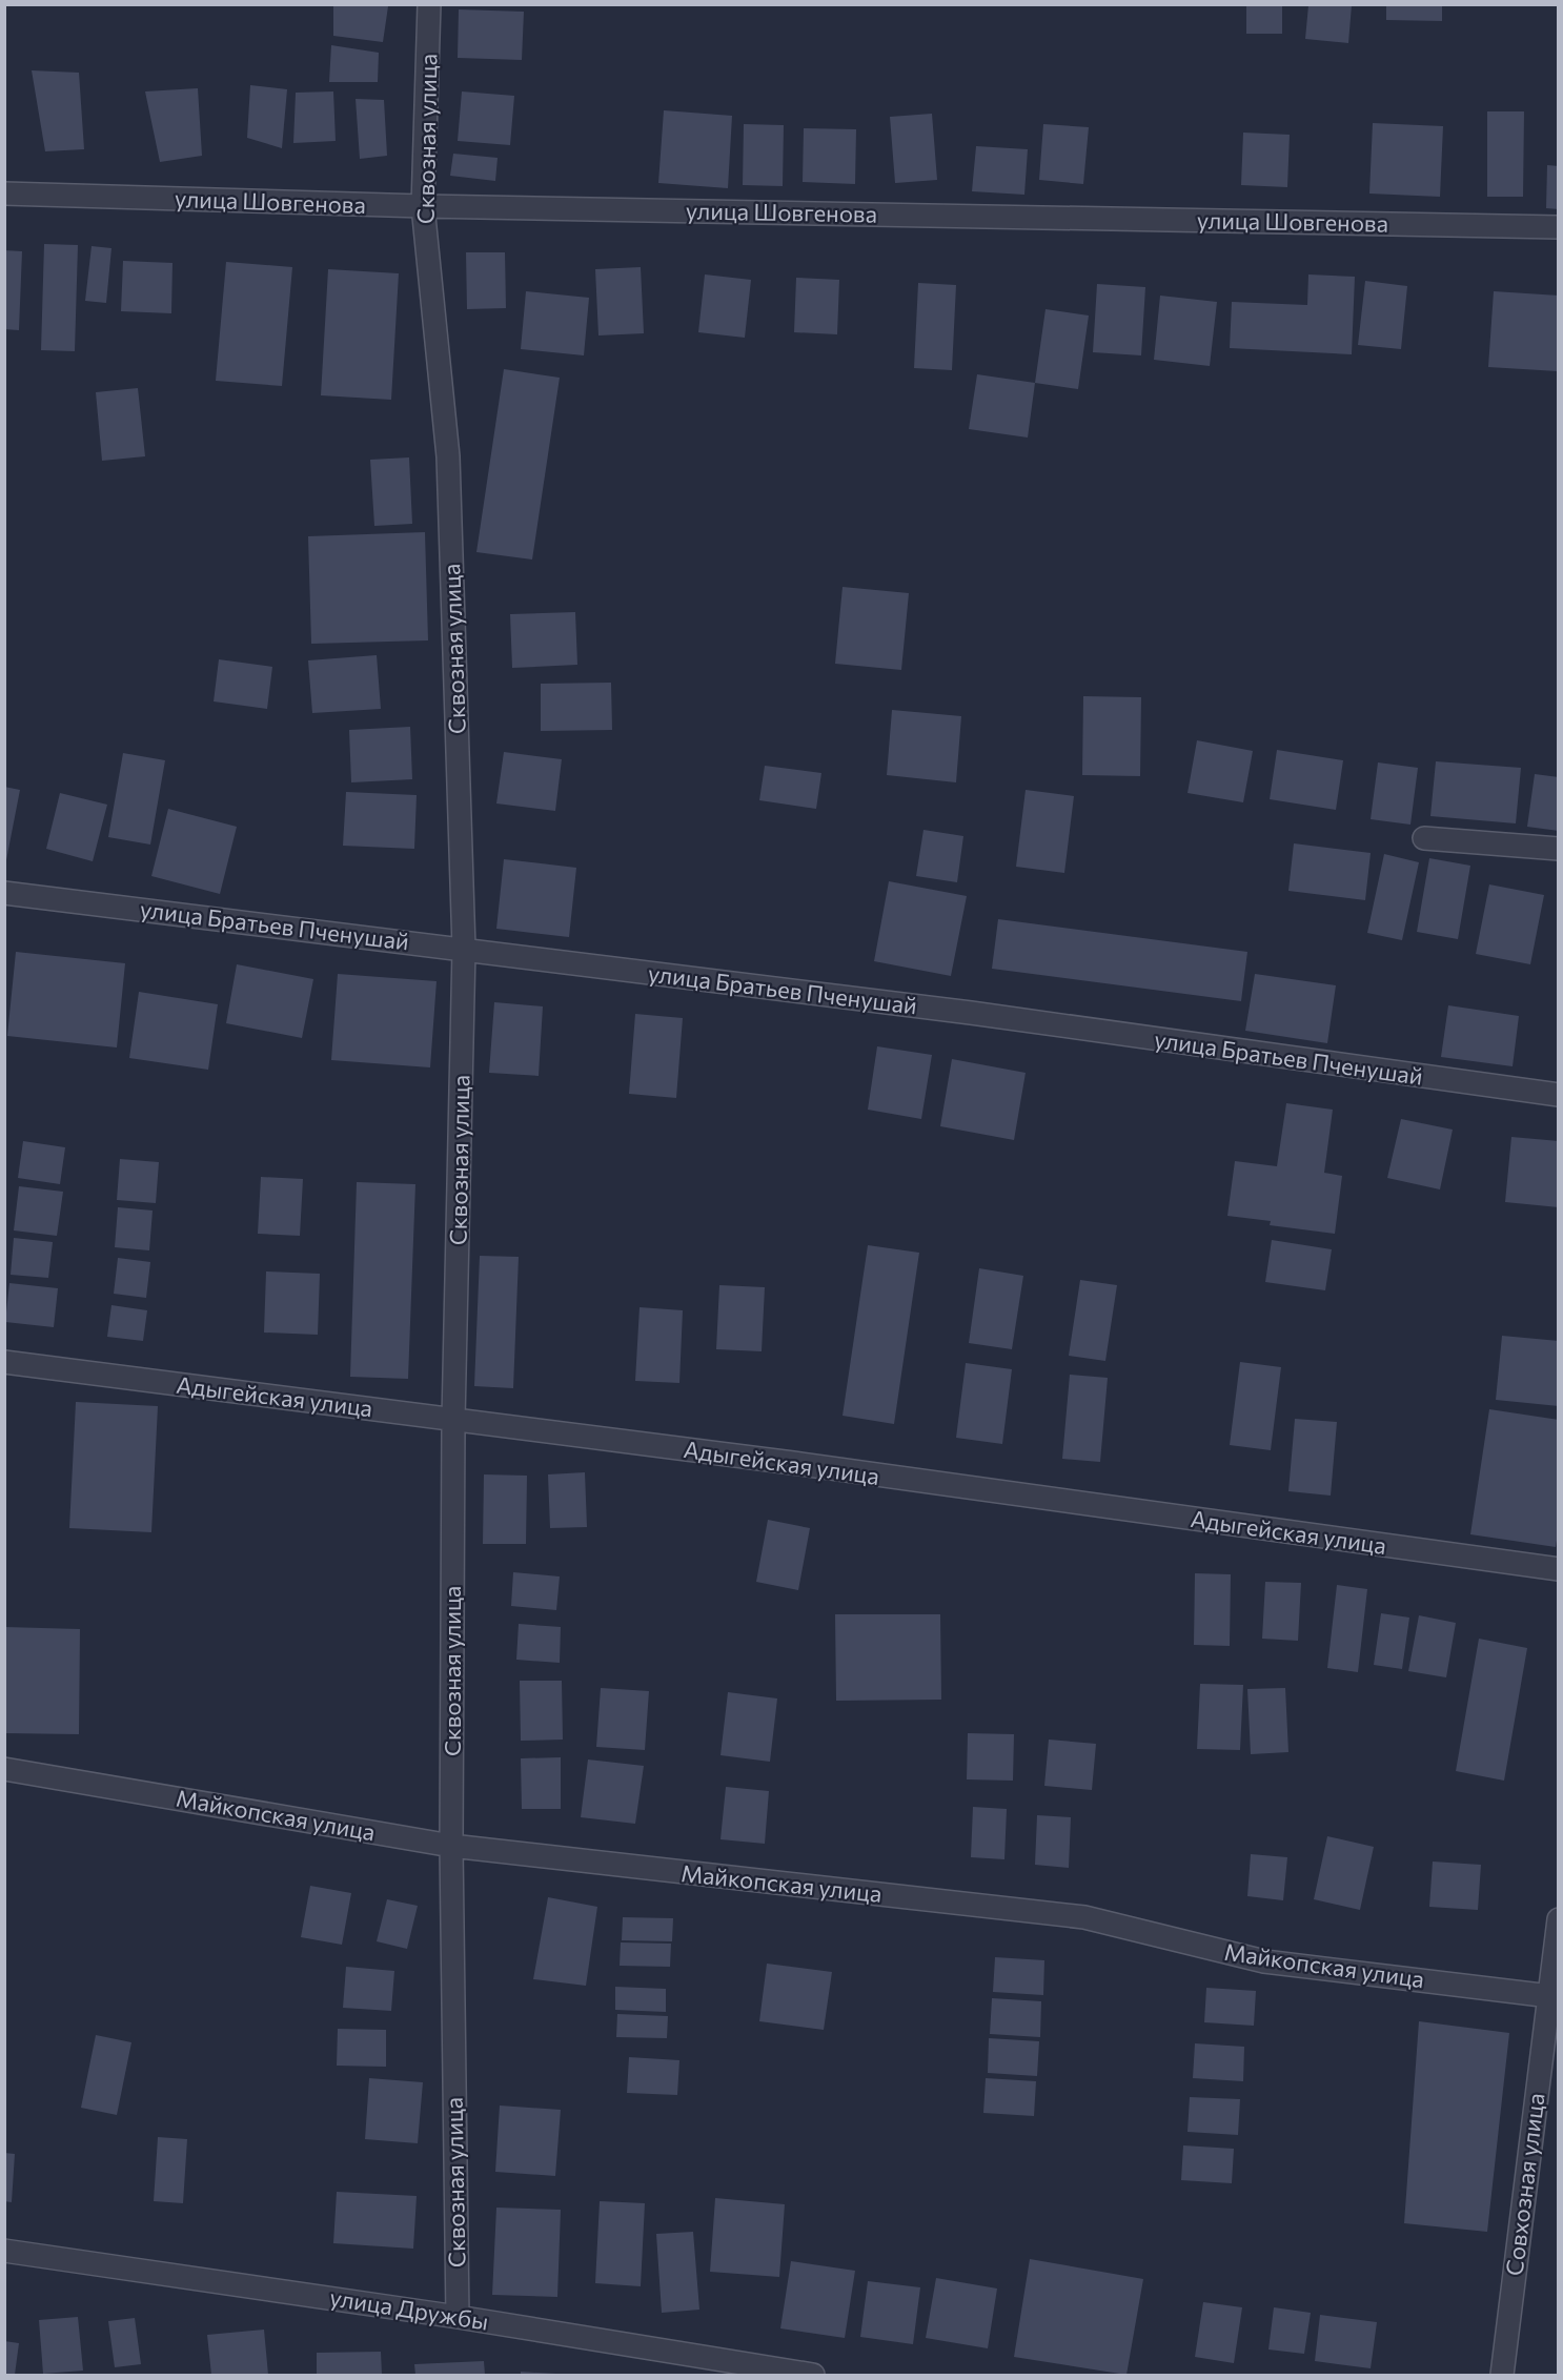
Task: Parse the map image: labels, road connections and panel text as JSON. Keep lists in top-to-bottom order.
{
  "streets": {
    "street": [
      "Сквозная улица",
      "улица Шовгенова",
      "улица Братьев Пченушай",
      "Адыгейская улица",
      "Майкопская улица",
      "Совхозная улица",
      "улица Дружбы"
    ]
  },
  "crossings": [
    ["Сквозная улица", "улица Шовгенова"],
    ["Сквозная улица", "улица Братьев Пченушай"],
    ["Сквозная улица", "Адыгейская улица"],
    ["Сквозная улица", "Майкопская улица"],
    ["Сквозная улица", "улица Дружбы"],
    ["Майкопская улица", "Совхозная улица"]
  ]
}
